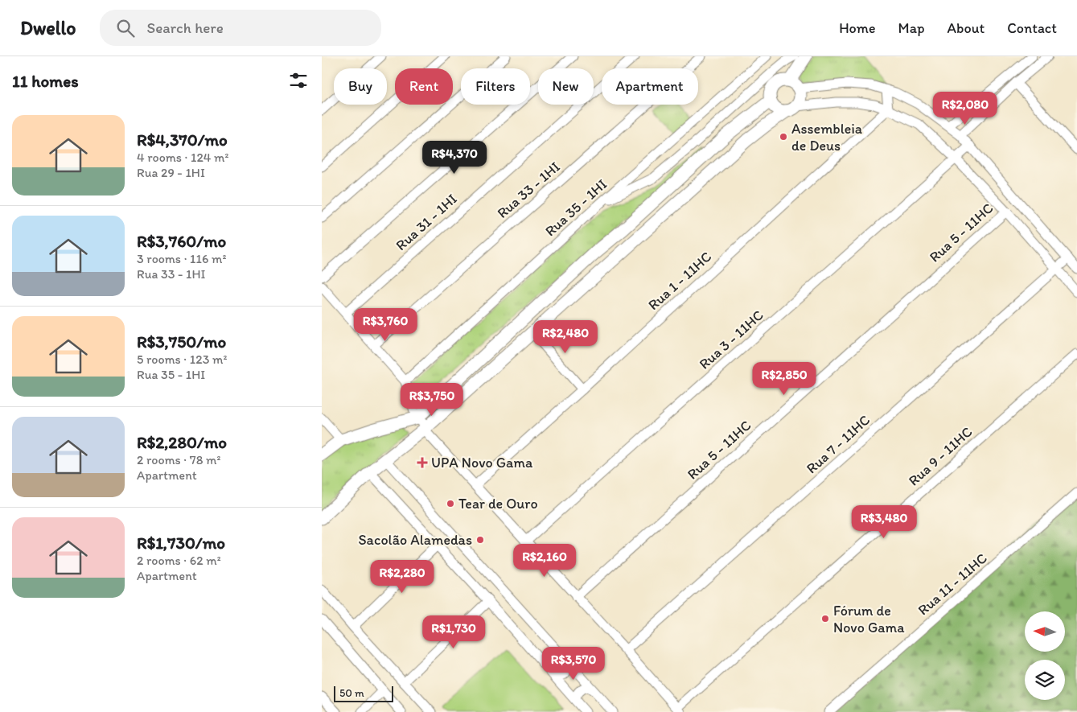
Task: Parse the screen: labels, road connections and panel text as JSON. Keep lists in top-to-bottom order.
{
  "streets": {
    "street": [
      "Rua 33 - 1HI",
      "Rua 35 - 1HI",
      "Rua 31 - 1HI",
      "Rua 5 - 11HC",
      "Rua 1 - 11HC",
      "Rua 3 - 11HC",
      "Rua 7 - 11HC",
      "Rua 9 - 11HC",
      "Rua 11 - 11HC"
    ]
  },
  "places": {
    "other": [
      "Assembleia de Deus",
      "Tear de Ouro",
      "Sacolão Alamedas",
      "Fórum de Novo Gama"
    ],
    "health": ["UPA Novo Gama"]
  },
  "scale_bar": "50 m",
  "north": "left",
  "page": {
    "header": "Dwello",
    "search": "Search here",
    "nav": [
      "Home",
      "Map",
      "About",
      "Contact"
    ],
    "heading": "11 homes",
    "chip": [
      "Buy",
      "Rent",
      "Filters",
      "New",
      "Apartment"
    ],
    "price": [
      "R$2,080",
      "R$4,370",
      "R$3,760",
      "R$2,480",
      "R$2,850",
      "R$3,750",
      "R$3,480",
      "R$2,160",
      "R$2,280",
      "R$1,730",
      "R$3,570"
    ],
    "list": [
      {
        "name": "R$4,370/mo",
        "note": "4 rooms · 124 m² · Rua 29 - 1HI"
      },
      {
        "name": "R$3,760/mo",
        "note": "3 rooms · 116 m² · Rua 33 - 1HI"
      },
      {
        "name": "R$3,750/mo",
        "note": "5 rooms · 123 m² · Rua 35 - 1HI"
      },
      {
        "name": "R$2,280/mo",
        "note": "2 rooms · 78 m² · Apartment"
      },
      {
        "name": "R$1,730/mo",
        "note": "2 rooms · 62 m² · Apartment"
      }
    ],
    "scale": "50 m"
  }
}
